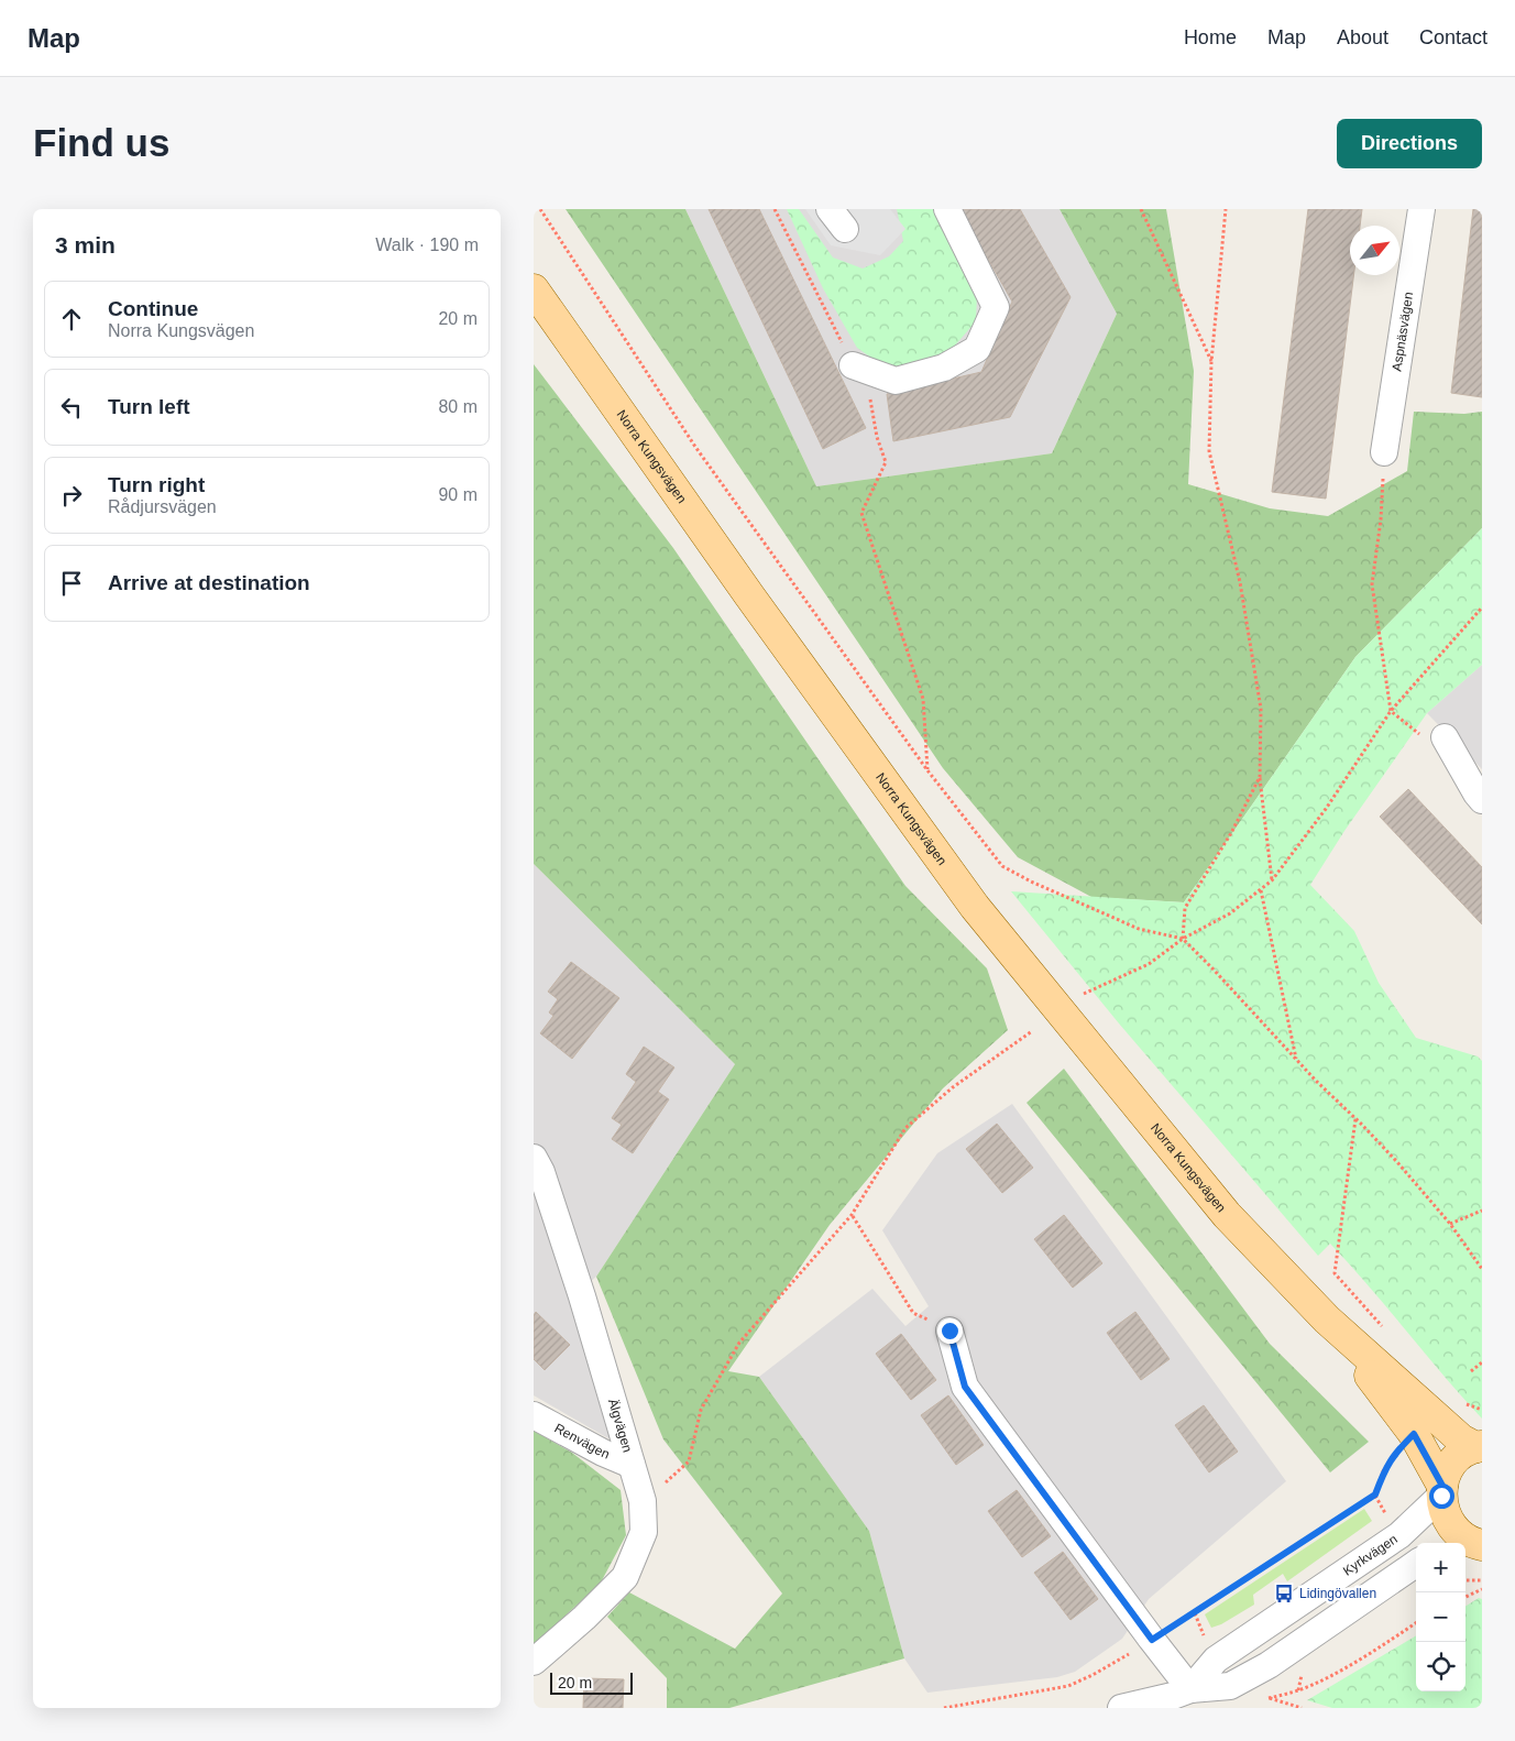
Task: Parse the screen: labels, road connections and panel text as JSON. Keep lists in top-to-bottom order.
{
  "streets": {
    "main road": ["Norra Kungsvägen"],
    "street": [
      "Aspnäsvägen",
      "Älgvägen",
      "Renvägen",
      "Kyrkvägen"
    ]
  },
  "crossings": [
    ["Norra Kungsvägen", "Kyrkvägen"],
    ["Älgvägen", "Renvägen"]
  ],
  "places": {
    "bus stop": ["Lidingövallen"]
  },
  "scale_bar": "20 m",
  "north": "top right",
  "page": {
    "header": "Map",
    "nav": [
      "Home",
      "Map",
      "About",
      "Contact"
    ],
    "buttons": "Directions",
    "title": "Find us",
    "heading": ["3 min", "Walk · 190 m"],
    "list": [
      ["Continue", "Norra Kungsvägen", "20 m"],
      ["Turn left", "80 m"],
      ["Turn right", "Rådjursvägen", "90 m"],
      "Arrive at destination"
    ],
    "map_buttons": ["+", "−"],
    "scale": "20 m"
  }
}
